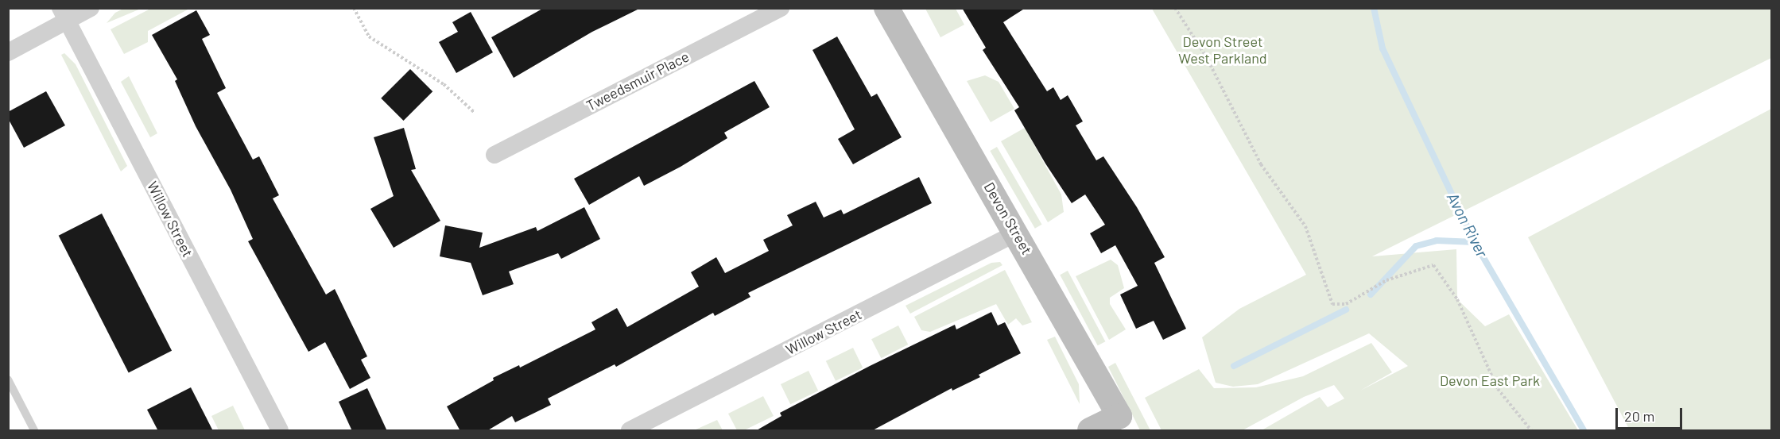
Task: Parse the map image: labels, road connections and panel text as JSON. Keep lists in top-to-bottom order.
{
  "streets": {
    "street": ["Tweedsmuir Place", "Devon Street", "Willow Street"]
  },
  "crossings": [
    ["Devon Street", "Willow Street"]
  ],
  "water": ["Avon River"],
  "parks": ["Devon Street West Parkland", "Devon East Park"],
  "scale_bar": "20 m"
}
